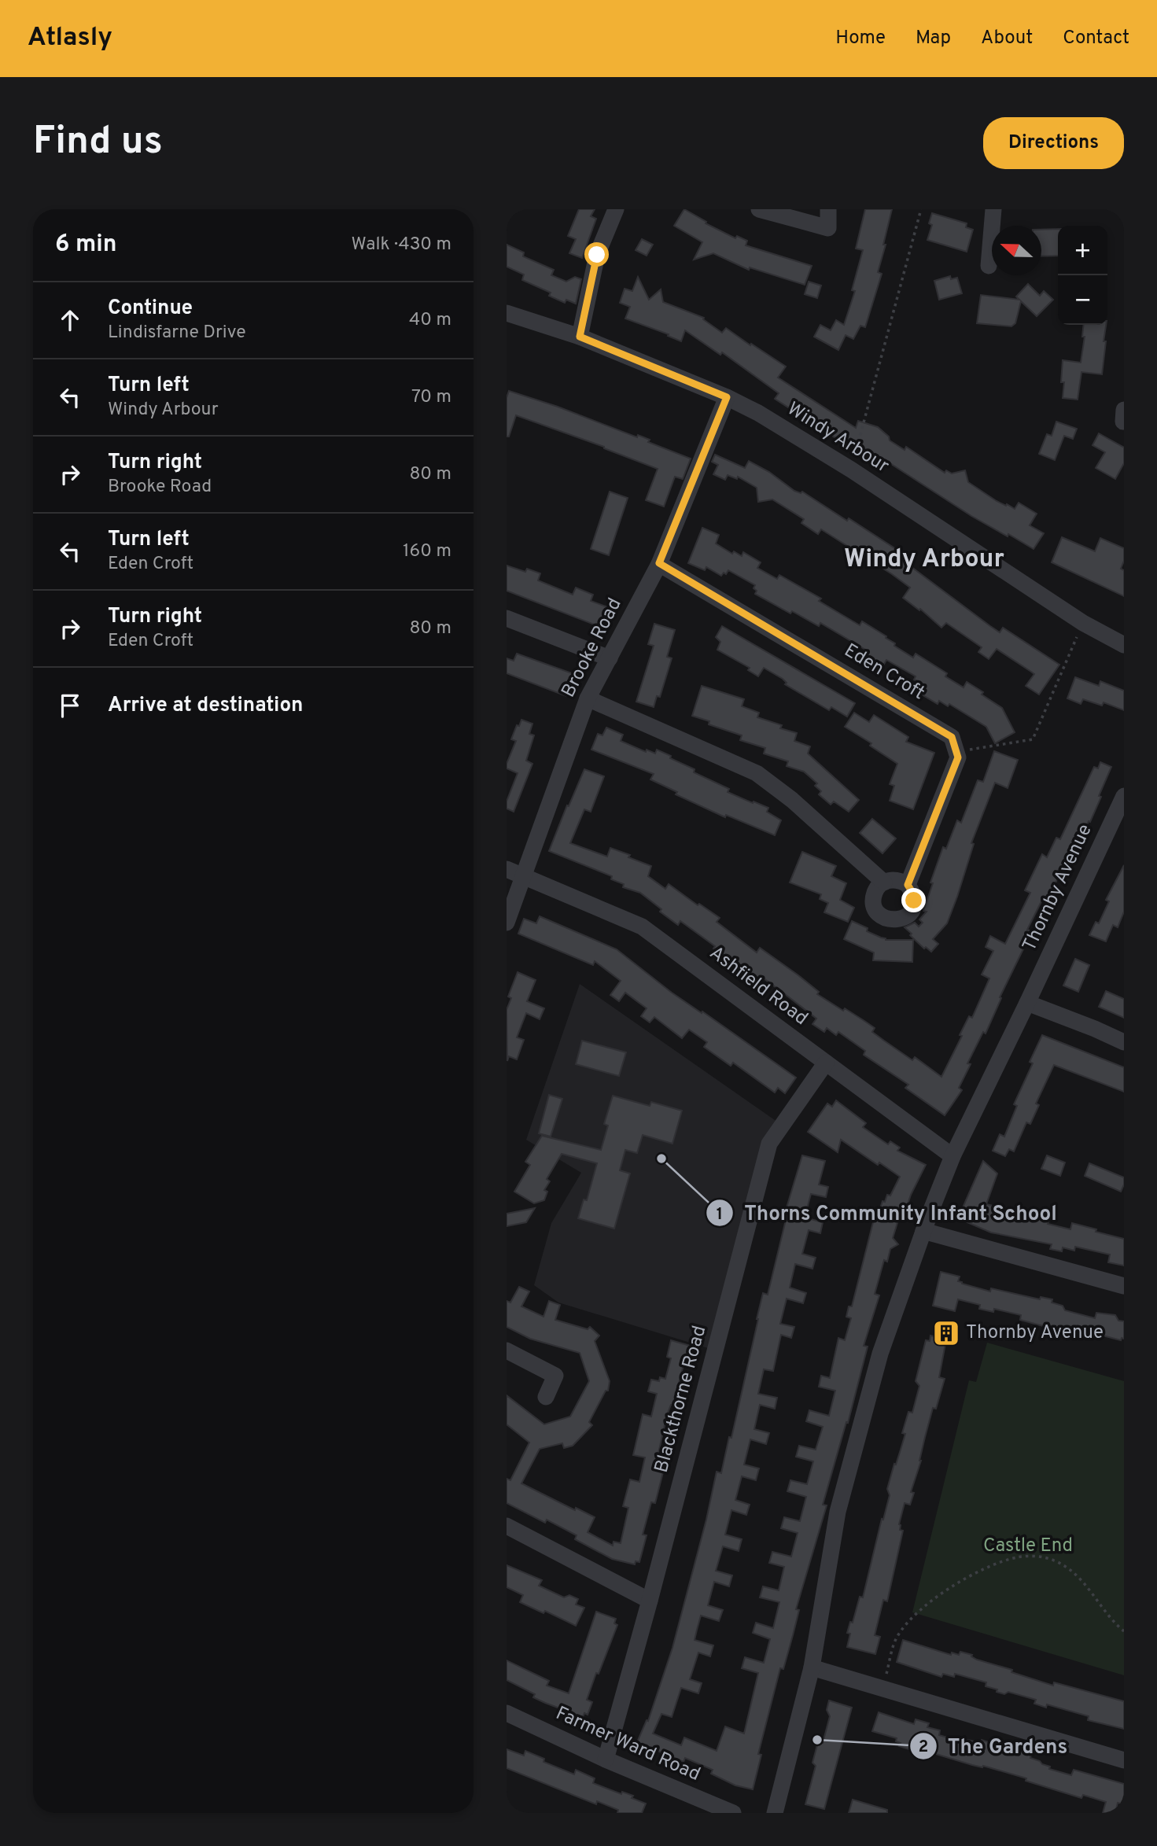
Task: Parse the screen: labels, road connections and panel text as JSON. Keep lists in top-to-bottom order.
{
  "streets": {
    "street": [
      "Windy Arbour",
      "Brooke Road",
      "Eden Croft",
      "Thornby Avenue",
      "Ashfield Road",
      "Blackthorne Road",
      "Farmer Ward Road"
    ]
  },
  "crossings": [
    ["Windy Arbour", "Brooke Road"],
    ["Brooke Road", "Eden Croft"],
    ["Brooke Road", "Ashfield Road"],
    ["Thornby Avenue", "Ashfield Road"],
    ["Ashfield Road", "Blackthorne Road"],
    ["Blackthorne Road", "Farmer Ward Road"]
  ],
  "districts": ["Windy Arbour"],
  "parks": ["Castle End"],
  "places": {
    "other": ["Thorns Community Infant School", "The Gardens"],
    "building": ["Thornby Avenue"]
  },
  "north": "left",
  "page": {
    "header": "Atlasly",
    "nav": [
      "Home",
      "Map",
      "About",
      "Contact"
    ],
    "buttons": "Directions",
    "title": "Find us",
    "heading": ["6 min", "Walk · 430 m"],
    "map_buttons": ["+", "−"],
    "list": [
      ["Continue", "Lindisfarne Drive", "40 m"],
      ["Turn left", "Windy Arbour", "70 m"],
      ["Turn right", "Brooke Road", "80 m"],
      ["Turn left", "Eden Croft", "160 m"],
      ["Turn right", "Eden Croft", "80 m"],
      "Arrive at destination"
    ]
  }
}
